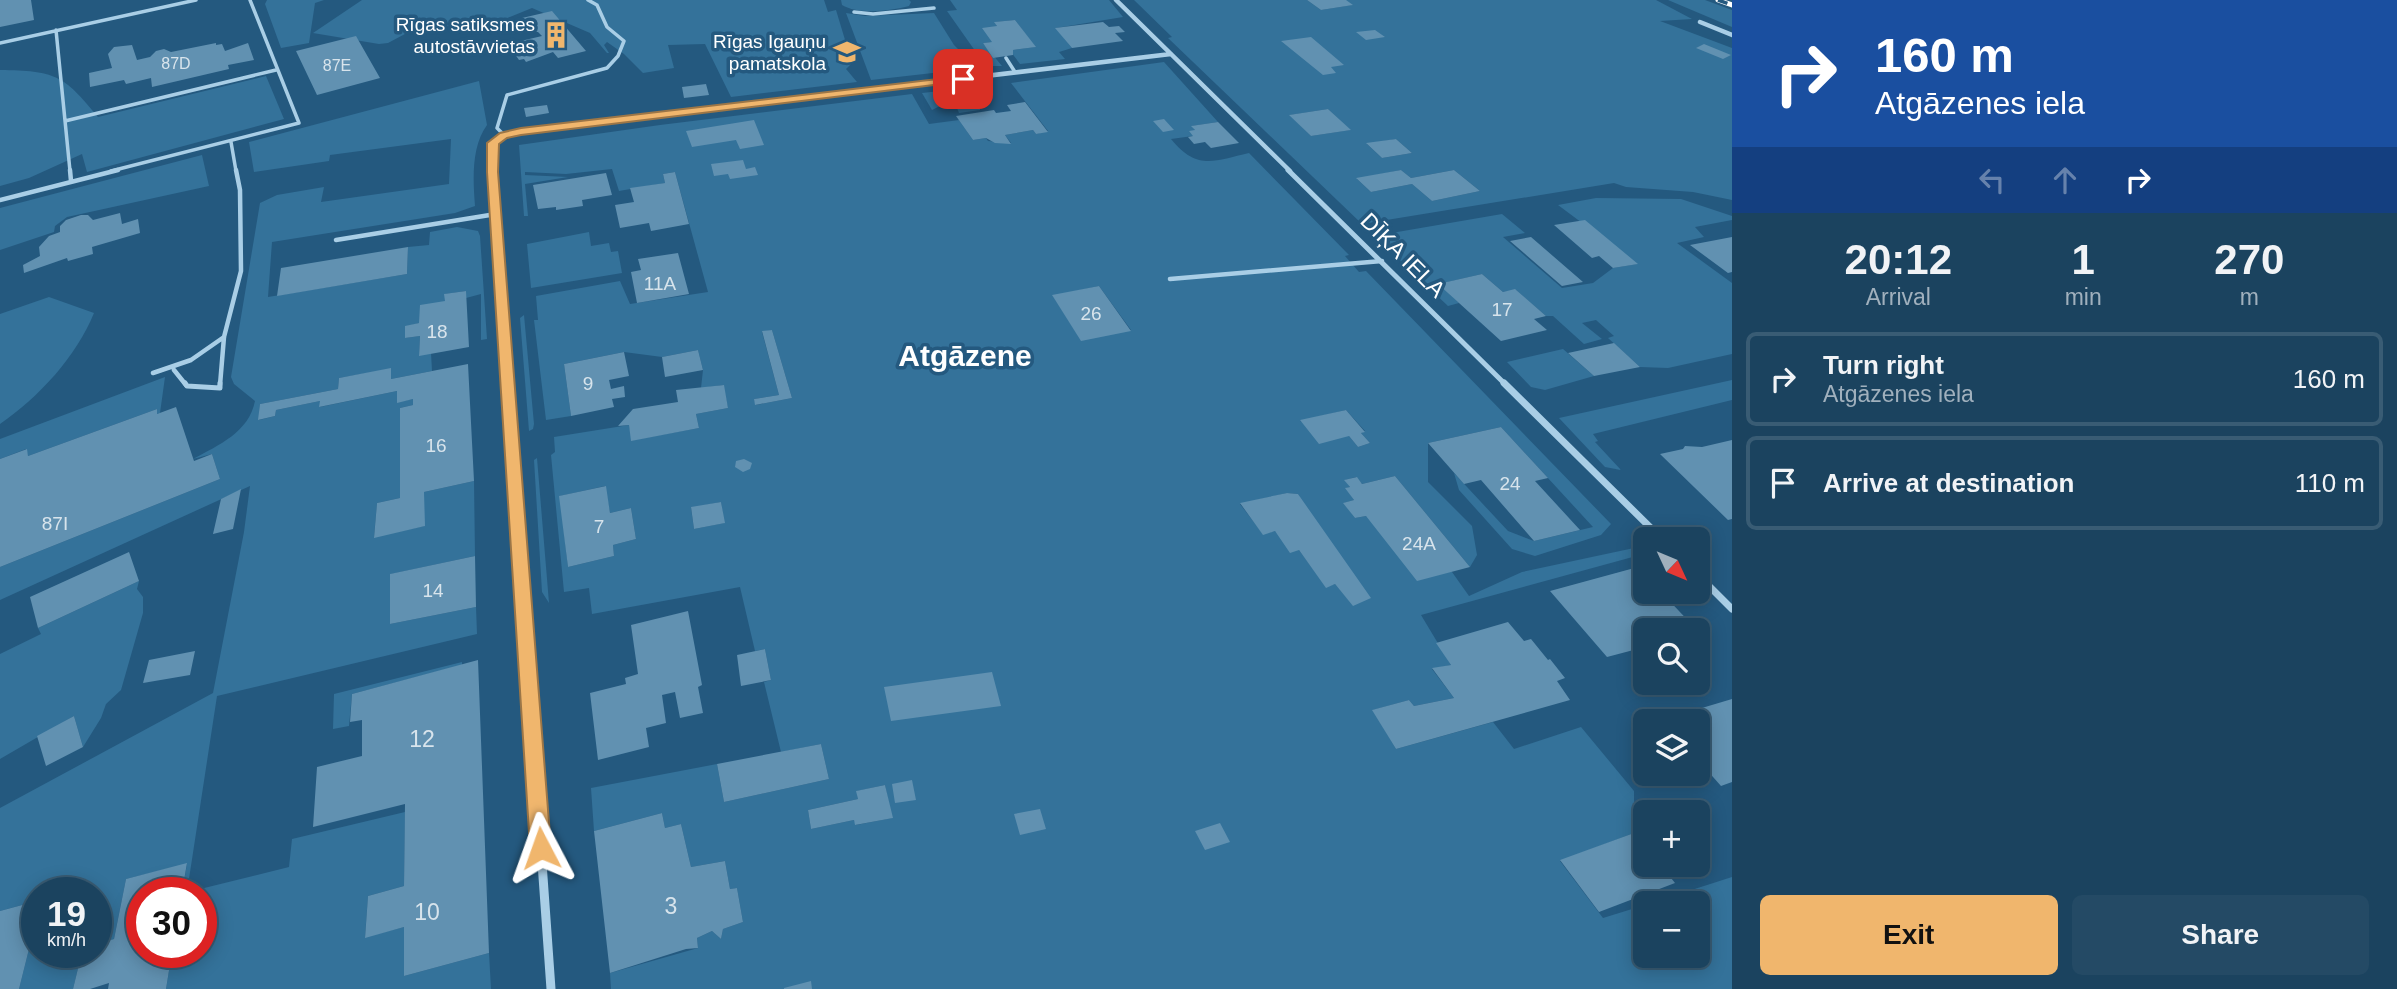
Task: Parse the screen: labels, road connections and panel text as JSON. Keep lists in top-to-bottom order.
{
  "streets": {
    "street": ["DĪĶA IELA"]
  },
  "districts": ["Atgāzene"],
  "places": {
    "building": ["Rīgas satiksmes autostāvvietas"],
    "school or university": ["Rīgas Igauņu pamatskola"]
  },
  "house_numbers": [
    "87D",
    "87E",
    "11A",
    "17",
    "26",
    "18",
    "9",
    "16",
    "24",
    "87I",
    "7",
    "24A",
    "14",
    "12",
    "3",
    "10"
  ],
  "north": "bottom right",
  "page": {
    "turn": ["160 m", "Atgāzenes iela"],
    "eta": [
      "20:12",
      "Arrival",
      "1",
      "min",
      "270",
      "m"
    ],
    "list": [
      {
        "name": "Turn right",
        "note": "Atgāzenes iela",
        "value": "160 m"
      },
      {
        "name": "Arrive at destination",
        "value": "110 m"
      }
    ],
    "map_buttons": ["+", "−"],
    "speed": "19 km/h",
    "limit": "30",
    "buttons": ["Exit", "Share"]
  }
}
